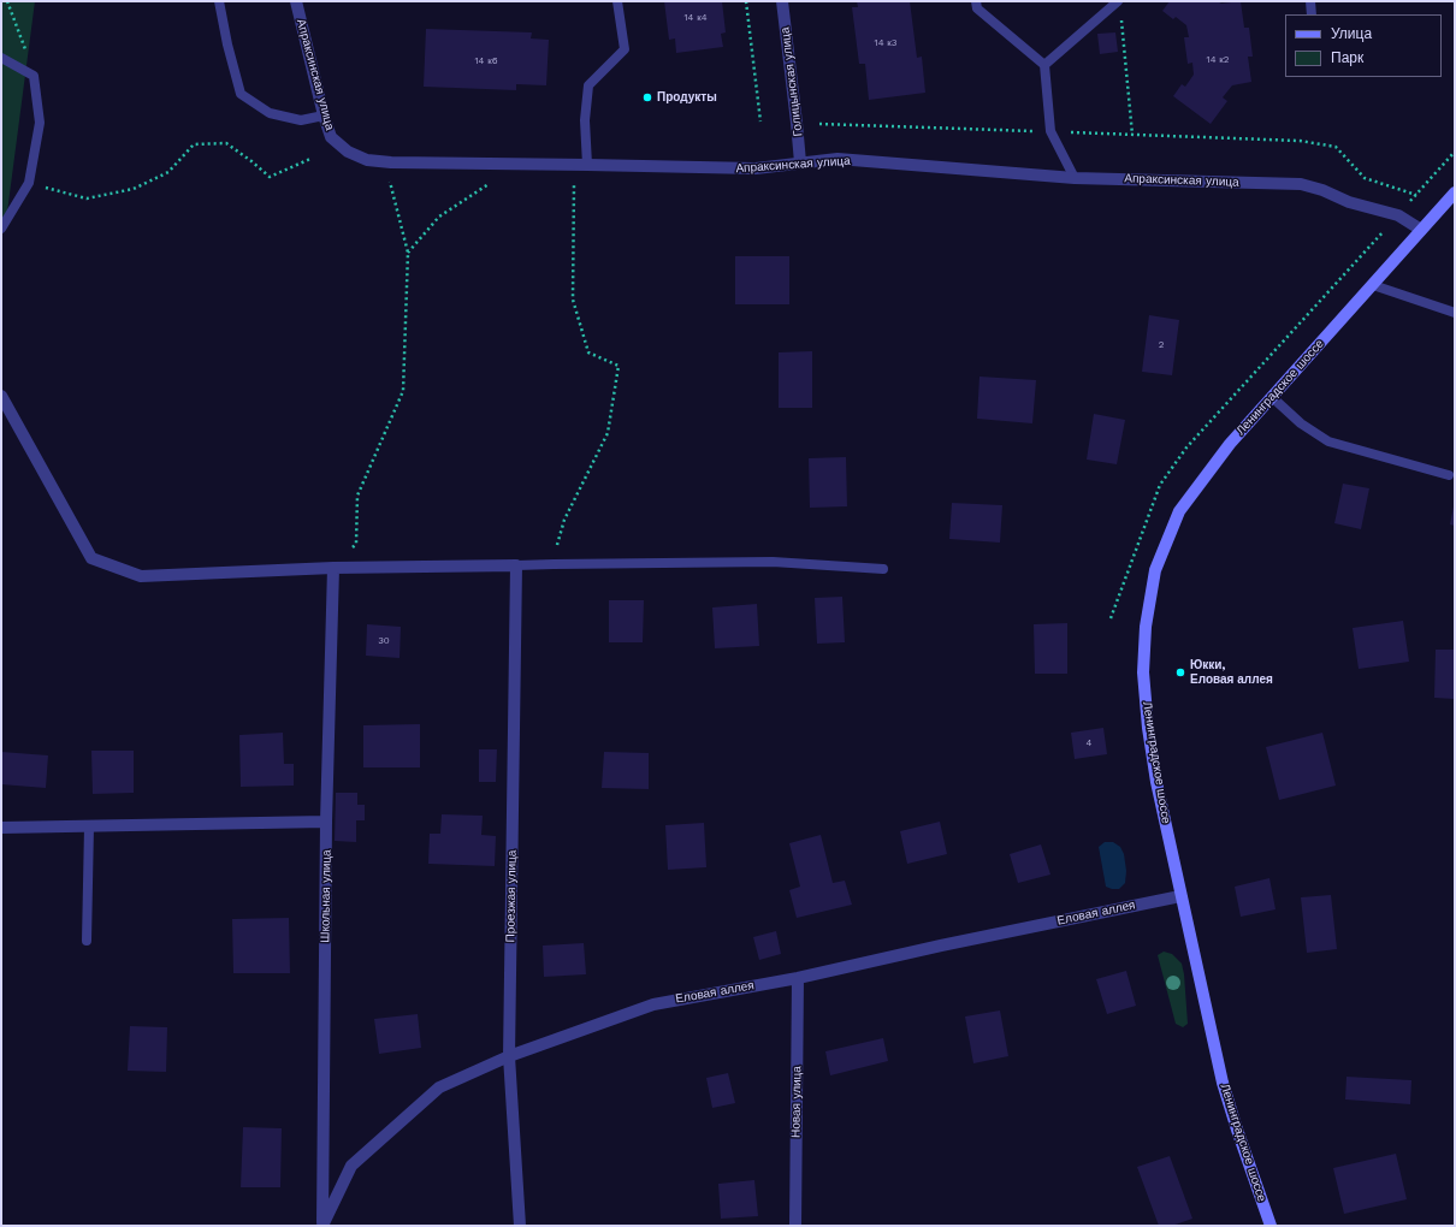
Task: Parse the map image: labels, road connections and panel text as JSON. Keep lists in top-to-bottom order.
{
  "streets": {
    "main road": ["Ленинградское шоссе"],
    "street": [
      "Апраксинская улица",
      "Голицынская улица",
      "Школьная улица",
      "Проезжая улица",
      "Еловая аллея",
      "Новая улица"
    ]
  },
  "crossings": [
    ["Апраксинская улица", "Голицынская улица"],
    ["Апраксинская улица", "Ленинградское шоссе"],
    ["Ленинградское шоссе", "Еловая аллея"],
    ["Школьная улица", "Еловая аллея"],
    ["Проезжая улица", "Еловая аллея"],
    ["Еловая аллея", "Новая улица"]
  ],
  "places": ["Продукты", "Юкки, Еловая аллея"],
  "house_numbers": [
    "14 к4",
    "14 к3",
    "14 к2",
    "14 к6",
    "2",
    "30",
    "4"
  ],
  "legend": ["Улица", "Парк"]
}
